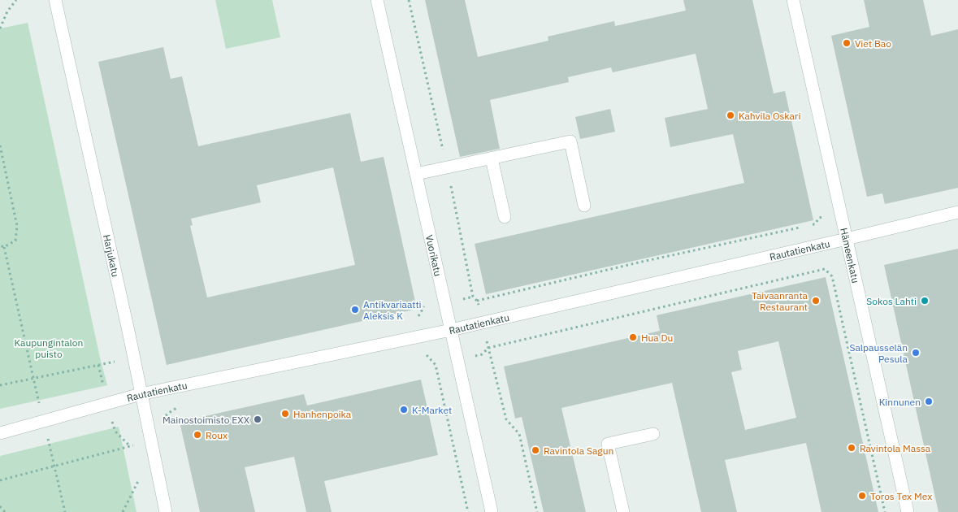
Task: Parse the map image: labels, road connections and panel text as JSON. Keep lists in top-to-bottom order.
{
  "streets": {
    "street": [
      "Rautatienkatu",
      "Harjukatu",
      "Vuorikatu",
      "Hämeenkatu"
    ]
  },
  "crossings": [
    ["Rautatienkatu", "Harjukatu"],
    ["Rautatienkatu", "Vuorikatu"],
    ["Rautatienkatu", "Hämeenkatu"]
  ],
  "parks": ["Kaupungintalon puisto"],
  "places": [
    "Viet Bao",
    "Kahvila Oskari",
    "Taivaanranta Restaurant",
    "Sokos Lahti",
    "Antikvariaatti Aleksis K",
    "Hua Du",
    "Salpausselän Pesula",
    "Kinnunen",
    "K-Market",
    "Hanhenpoika",
    "Mainostoimisto EXX",
    "Roux",
    "Ravintola Massa",
    "Ravintola Sagun",
    "Toros Tex Mex"
  ]
}
